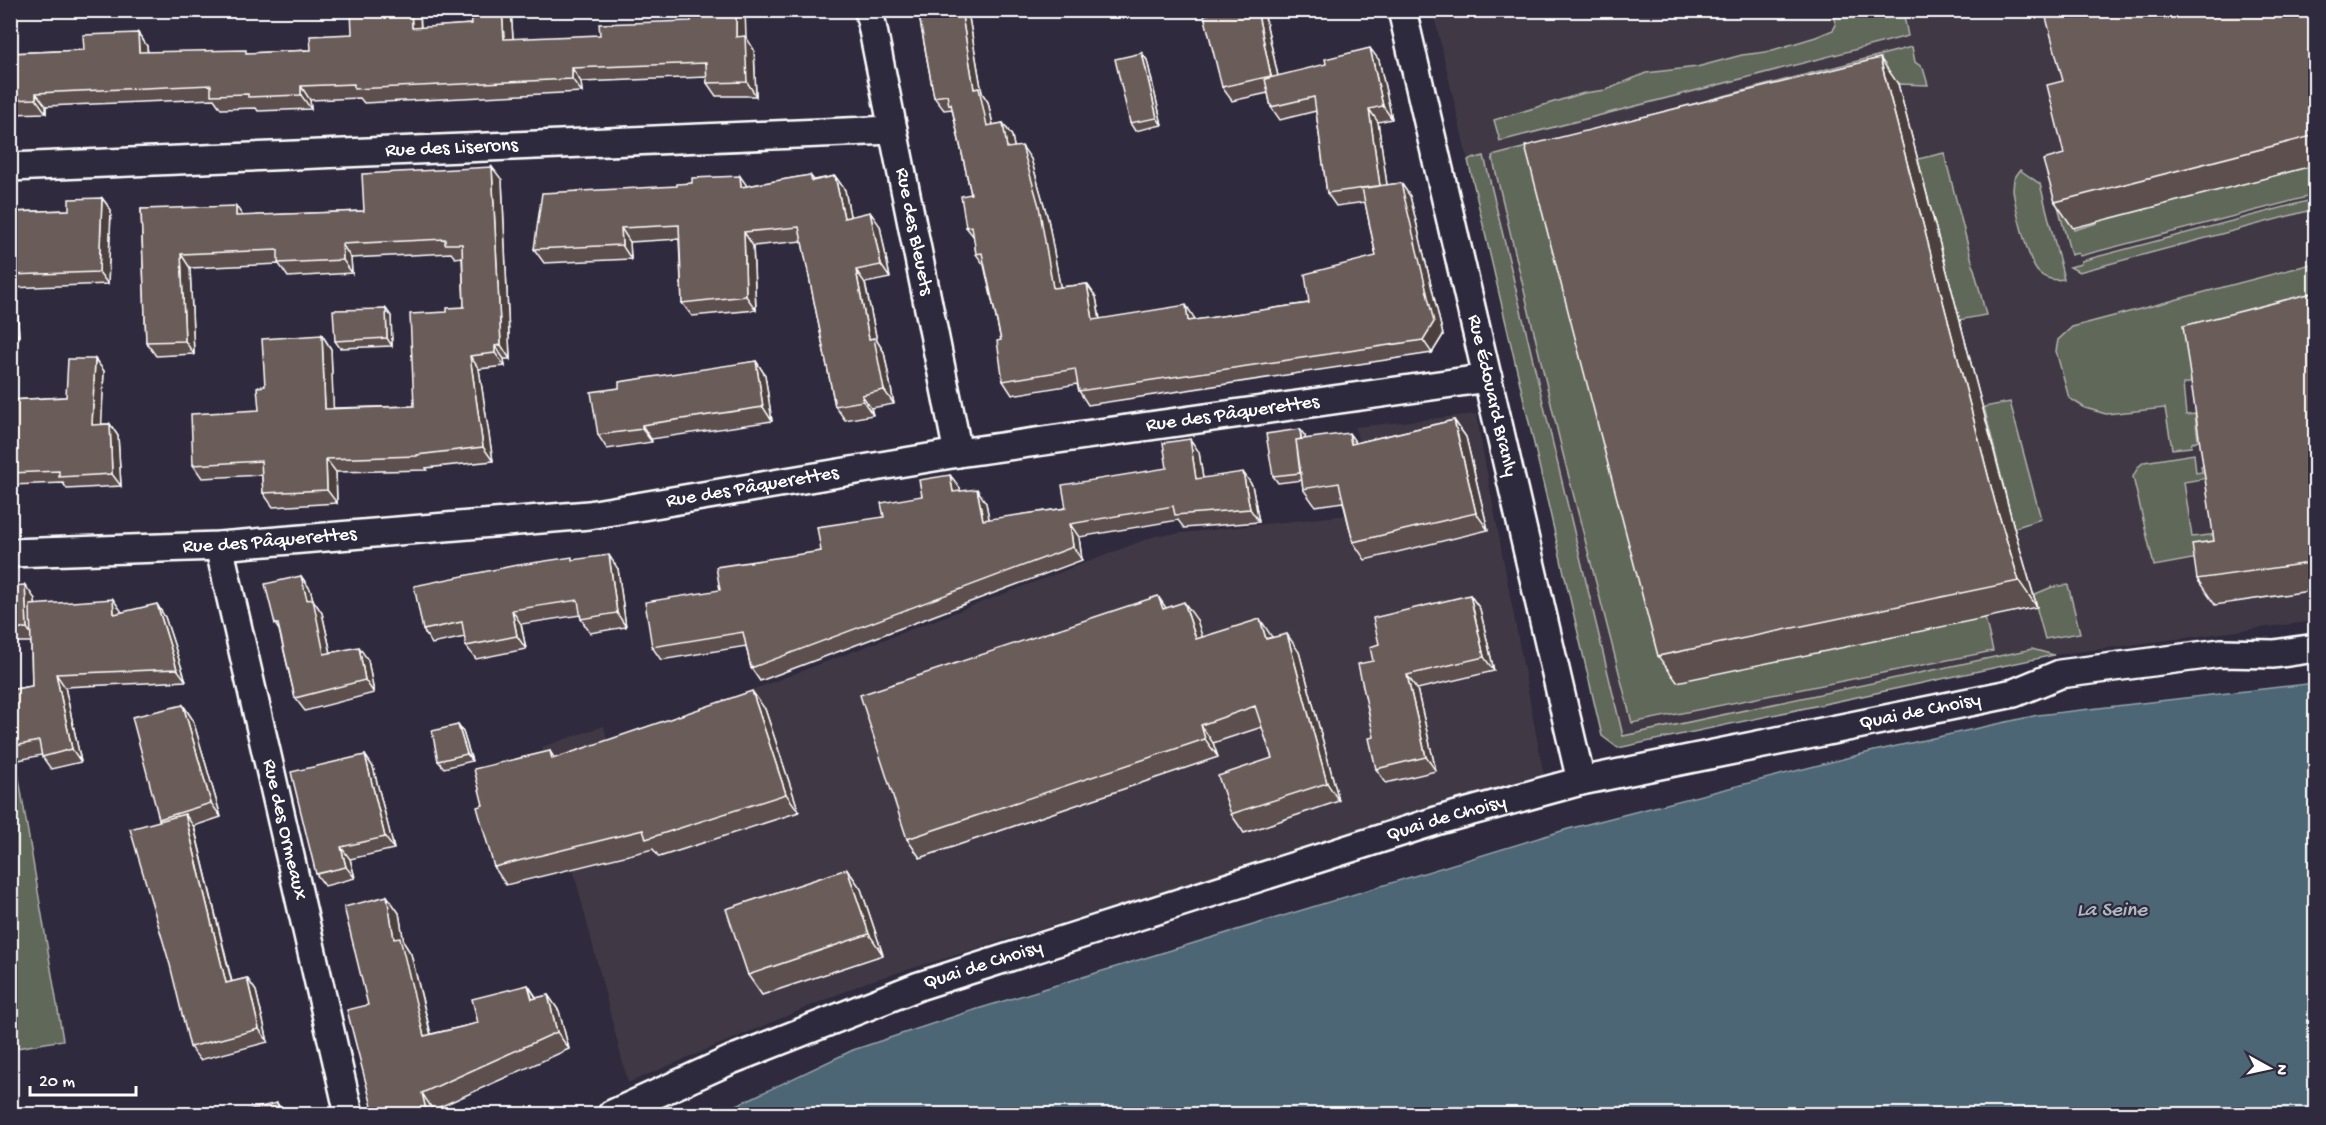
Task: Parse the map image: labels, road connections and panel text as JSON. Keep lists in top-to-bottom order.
{
  "streets": {
    "street": [
      "Rue des Liserons",
      "Rue des Bleuets",
      "Rue Édouard Branly",
      "Rue des Pâquerettes",
      "Quai de Choisy",
      "Rue des Ormeaux"
    ]
  },
  "crossings": [
    ["Rue des Liserons", "Rue des Bleuets"],
    ["Rue des Bleuets", "Rue des Pâquerettes"],
    ["Rue Édouard Branly", "Rue des Pâquerettes"],
    ["Rue Édouard Branly", "Quai de Choisy"],
    ["Rue des Pâquerettes", "Rue des Ormeaux"]
  ],
  "water": ["La Seine"],
  "scale_bar": "20 m",
  "north": "right"
}
